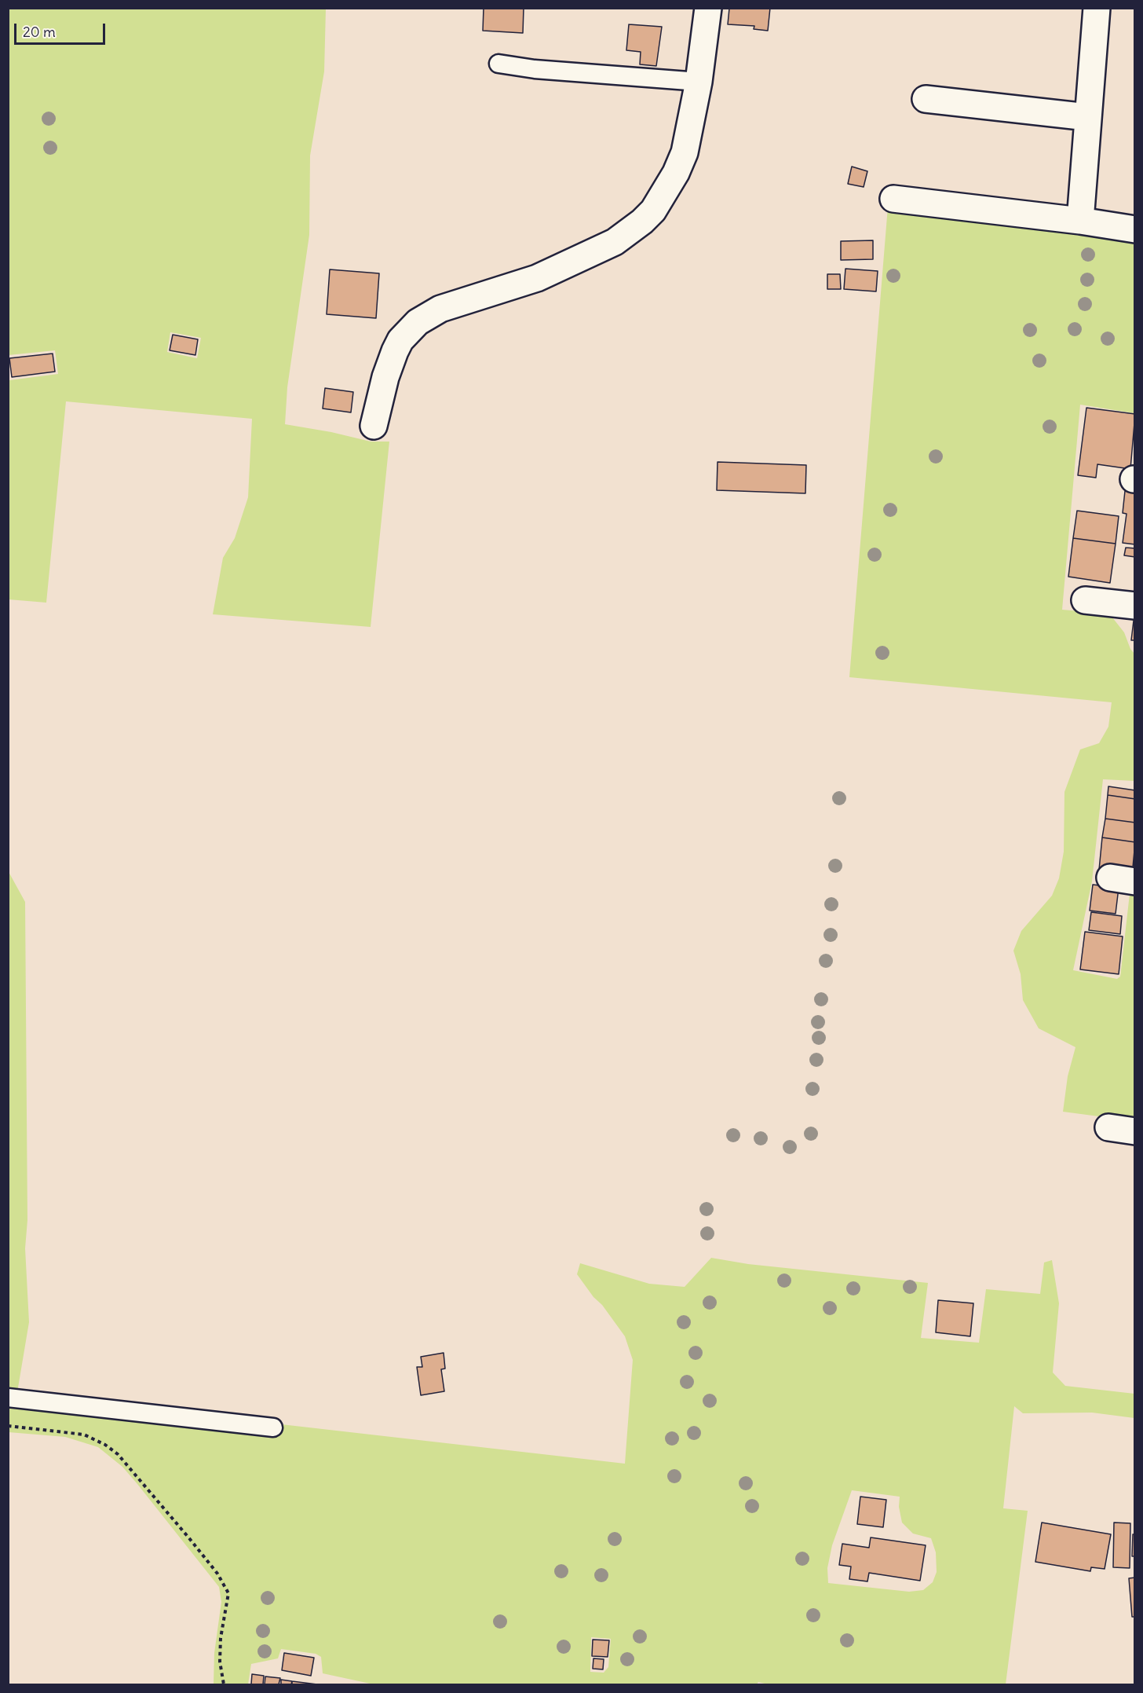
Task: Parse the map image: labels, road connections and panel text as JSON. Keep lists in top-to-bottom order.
{
  "scale_bar": "20 m"
}
